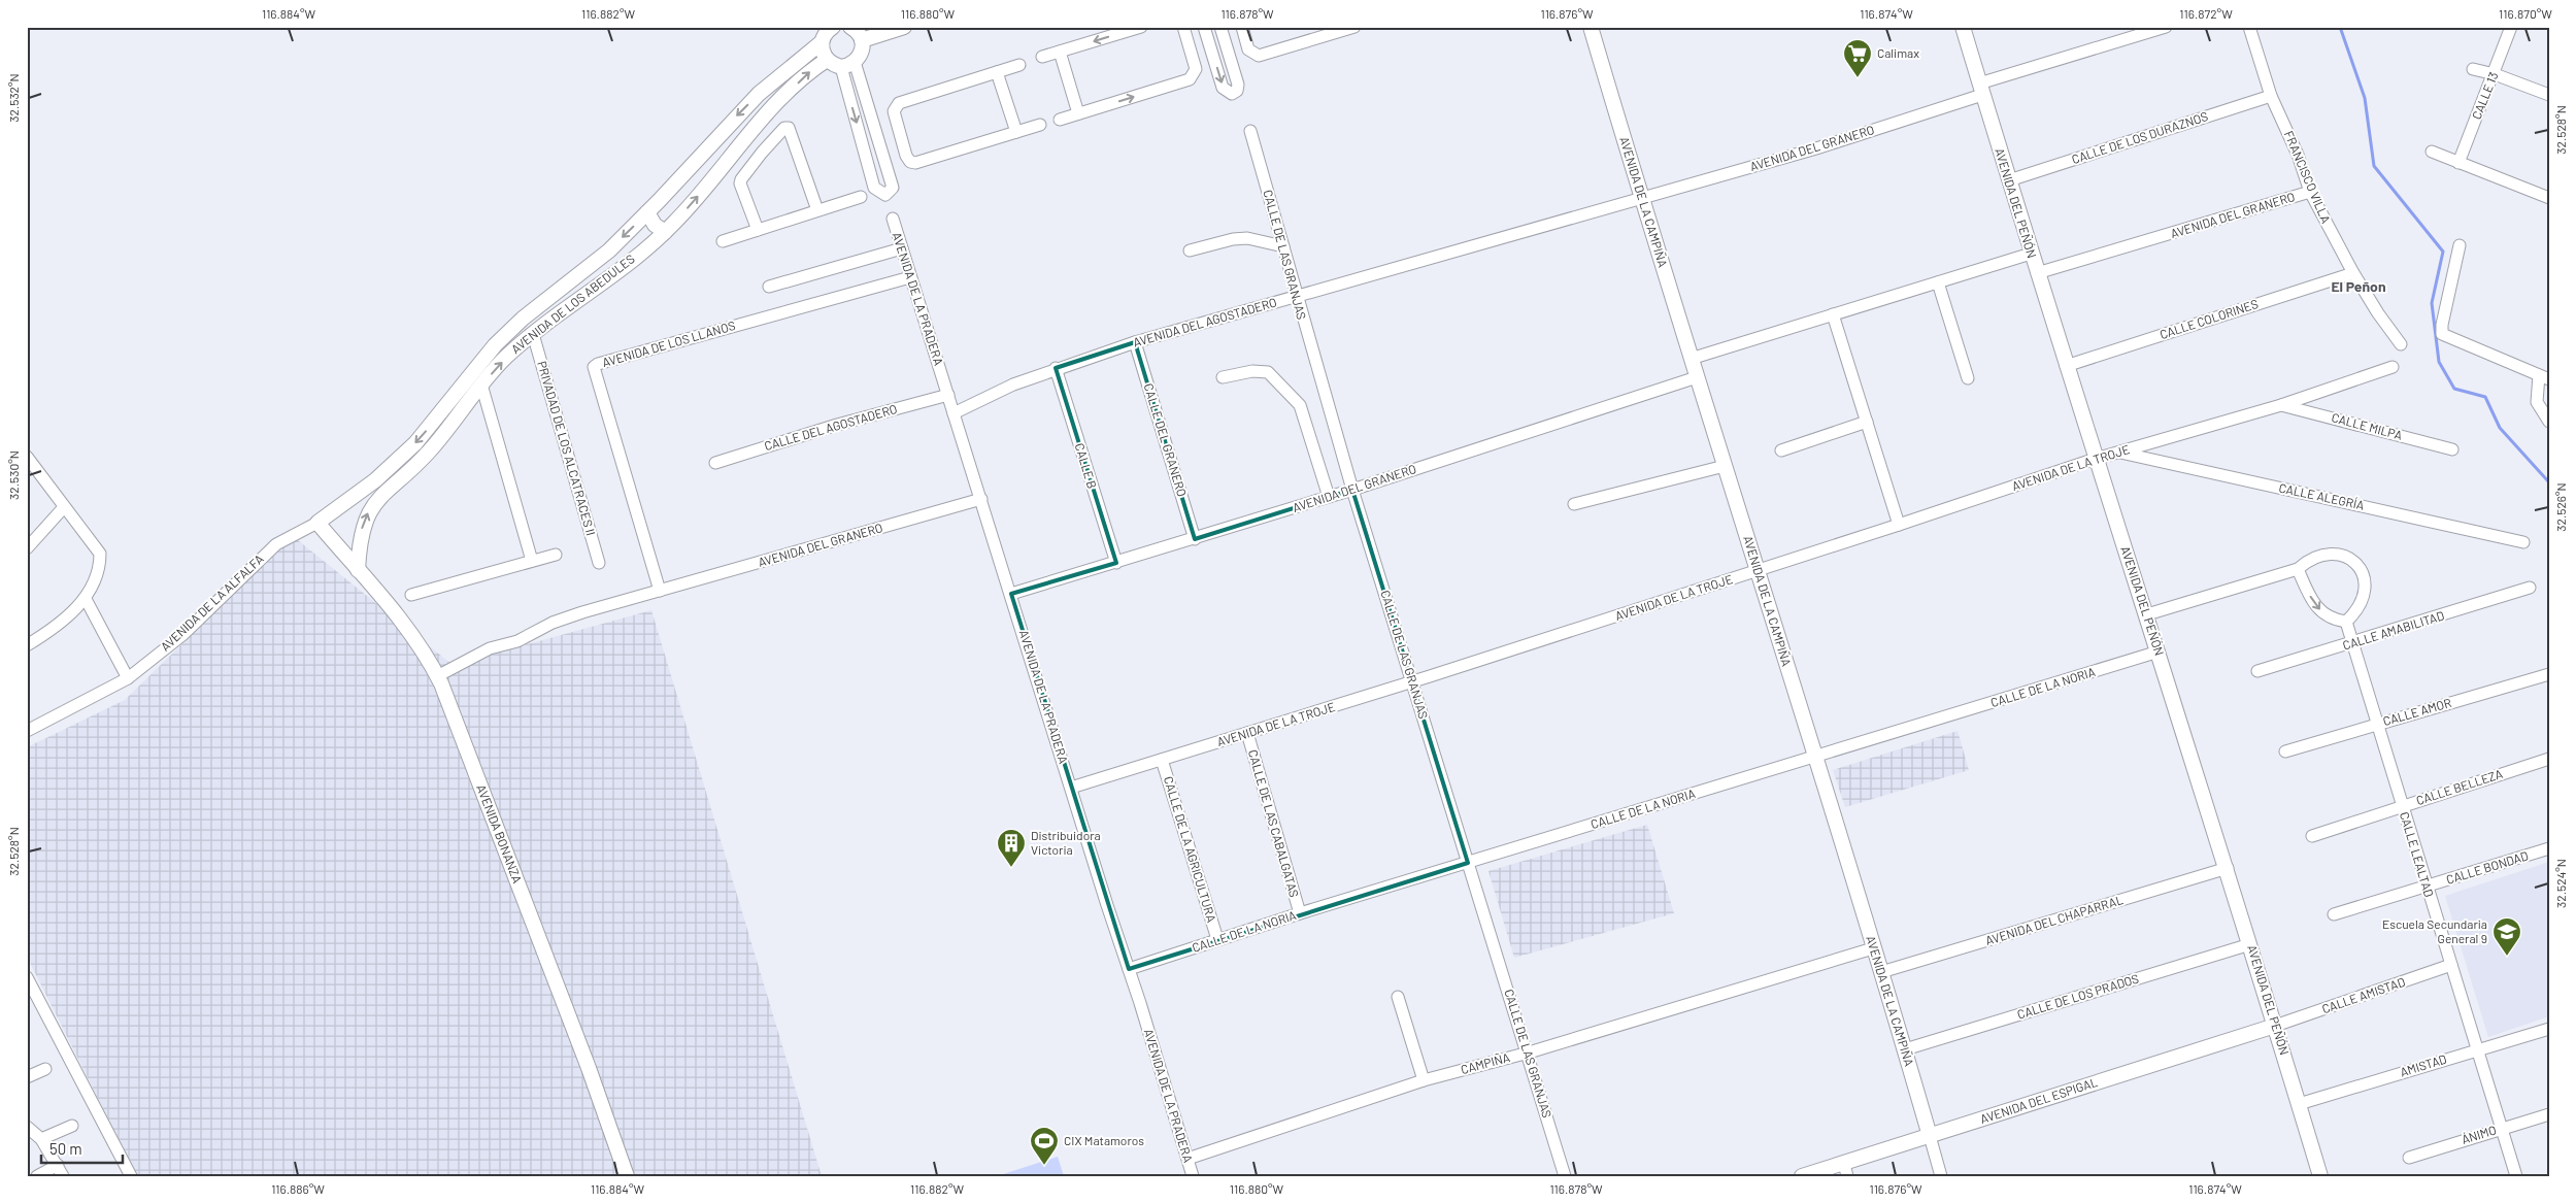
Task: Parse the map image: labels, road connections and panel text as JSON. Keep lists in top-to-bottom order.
{
  "streets": {
    "street": [
      "CALLE 13",
      "CALLE DE LOS DURAZNOS",
      "AVENIDA DEL GRANERO",
      "FRANCISCO VILLA",
      "AVENIDA DE LA CAMPIÑA",
      "AVENIDA DEL PEÑÓN",
      "CALLE DE LAS GRANJAS",
      "AVENIDA DE LA PRADERA",
      "AVENIDA DE LOS ABEDULES",
      "CALLE COLORINES",
      "AVENIDA DEL AGOSTADERO",
      "AVENIDA DE LOS LLANOS",
      "CALLE MILPA",
      "CALLE DEL AGOSTADERO",
      "CALLE DEL GRANERO",
      "PRIVADAD DE LOS ALCATRACES II",
      "CALLE B",
      "AVENIDA DE LA TROJE",
      "CALLE ALEGRÍA",
      "AVENIDA DE LA ALFALFA",
      "CALLE AMABILITAD",
      "CALLE DE LA NORIA",
      "CALLE AMOR",
      "CALLE BELLEZA",
      "CALLE DE LAS CABALGATAS",
      "AVENIDA BONANZA",
      "CALLE DE LA AGRICULTURA",
      "CALLE LEALTAD",
      "CALLE BONDAD",
      "AVENIDA DEL CHAPARRAL",
      "CALLE AMISTAD",
      "CALLE DE LOS PRADOS",
      "CAMPIÑA",
      "AMISTAD",
      "AVENIDA DEL ESPIGAL",
      "ÁNIMO"
    ]
  },
  "crossings": [
    ["CALLE DE LOS DURAZNOS", "FRANCISCO VILLA"],
    ["CALLE DE LOS DURAZNOS", "AVENIDA DEL PEÑÓN"],
    ["AVENIDA DEL GRANERO", "FRANCISCO VILLA"],
    ["AVENIDA DEL GRANERO", "AVENIDA DE LA CAMPIÑA"],
    ["AVENIDA DEL GRANERO", "AVENIDA DEL PEÑÓN"],
    ["AVENIDA DEL GRANERO", "CALLE DE LAS GRANJAS"],
    ["AVENIDA DEL GRANERO", "AVENIDA DE LA PRADERA"],
    ["AVENIDA DEL GRANERO", "AVENIDA DEL AGOSTADERO"],
    ["AVENIDA DEL GRANERO", "AVENIDA DE LOS LLANOS"],
    ["AVENIDA DEL GRANERO", "CALLE DEL GRANERO"],
    ["AVENIDA DEL GRANERO", "CALLE B"],
    ["AVENIDA DEL GRANERO", "AVENIDA BONANZA"],
    ["FRANCISCO VILLA", "CALLE COLORINES"],
    ["AVENIDA DE LA CAMPIÑA", "AVENIDA DEL AGOSTADERO"],
    ["AVENIDA DE LA CAMPIÑA", "AVENIDA DE LA TROJE"],
    ["AVENIDA DE LA CAMPIÑA", "CALLE DE LA NORIA"],
    ["AVENIDA DE LA CAMPIÑA", "AVENIDA DEL CHAPARRAL"],
    ["AVENIDA DE LA CAMPIÑA", "CALLE DE LOS PRADOS"],
    ["AVENIDA DE LA CAMPIÑA", "CAMPIÑA"],
    ["AVENIDA DE LA CAMPIÑA", "AVENIDA DEL ESPIGAL"],
    ["AVENIDA DEL PEÑÓN", "CALLE COLORINES"],
    ["AVENIDA DEL PEÑÓN", "AVENIDA DE LA TROJE"],
    ["AVENIDA DEL PEÑÓN", "CALLE DE LA NORIA"],
    ["AVENIDA DEL PEÑÓN", "AVENIDA DEL CHAPARRAL"],
    ["AVENIDA DEL PEÑÓN", "CALLE AMISTAD"],
    ["AVENIDA DEL PEÑÓN", "CALLE DE LOS PRADOS"],
    ["AVENIDA DEL PEÑÓN", "AMISTAD"],
    ["AVENIDA DEL PEÑÓN", "AVENIDA DEL ESPIGAL"],
    ["CALLE DE LAS GRANJAS", "AVENIDA DEL AGOSTADERO"],
    ["CALLE DE LAS GRANJAS", "AVENIDA DE LA TROJE"],
    ["CALLE DE LAS GRANJAS", "CALLE DE LA NORIA"],
    ["CALLE DE LAS GRANJAS", "CAMPIÑA"],
    ["AVENIDA DE LA PRADERA", "AVENIDA DEL AGOSTADERO"],
    ["AVENIDA DE LA PRADERA", "AVENIDA DE LOS LLANOS"],
    ["AVENIDA DE LA PRADERA", "CALLE DEL AGOSTADERO"],
    ["AVENIDA DE LA PRADERA", "AVENIDA DE LA TROJE"],
    ["AVENIDA DE LA PRADERA", "CALLE DE LA NORIA"],
    ["AVENIDA DE LA PRADERA", "CAMPIÑA"],
    ["AVENIDA DE LOS ABEDULES", "PRIVADAD DE LOS ALCATRACES II"],
    ["AVENIDA DE LOS ABEDULES", "AVENIDA DE LA ALFALFA"],
    ["AVENIDA DE LOS ABEDULES", "AVENIDA BONANZA"],
    ["AVENIDA DEL AGOSTADERO", "CALLE DEL GRANERO"],
    ["AVENIDA DEL AGOSTADERO", "CALLE B"],
    ["CALLE MILPA", "AVENIDA DE LA TROJE"],
    ["AVENIDA DE LA TROJE", "CALLE ALEGRÍA"],
    ["AVENIDA DE LA TROJE", "CALLE DE LAS CABALGATAS"],
    ["AVENIDA DE LA TROJE", "CALLE DE LA AGRICULTURA"],
    ["AVENIDA DE LA ALFALFA", "AVENIDA BONANZA"],
    ["CALLE AMABILITAD", "CALLE LEALTAD"],
    ["CALLE DE LA NORIA", "CALLE DE LAS CABALGATAS"],
    ["CALLE DE LA NORIA", "CALLE DE LA AGRICULTURA"],
    ["CALLE AMOR", "CALLE LEALTAD"],
    ["CALLE BELLEZA", "CALLE LEALTAD"],
    ["CALLE LEALTAD", "CALLE BONDAD"],
    ["CALLE LEALTAD", "CALLE AMISTAD"],
    ["CALLE LEALTAD", "AMISTAD"],
    ["CALLE LEALTAD", "ÁNIMO"],
    ["CALLE AMISTAD", "AVENIDA DEL ESPIGAL"]
  ],
  "districts": ["El Peñon"],
  "places": {
    "supermarket": ["Calimax"],
    "building": ["Distribuidora Victoria"],
    "school or university": ["Escuela Secundaria General 9"],
    "sports": ["CIX Matamoros"]
  },
  "scale_bar": "50 m",
  "coordinates": [
    "116.884°W",
    "116.882°W",
    "116.880°W",
    "116.878°W",
    "116.876°W",
    "116.874°W",
    "116.872°W",
    "116.870°W",
    "32.532°N",
    "32.528°N",
    "32.530°N",
    "32.526°N",
    "32.524°N",
    "116.886°W"
  ]
}
